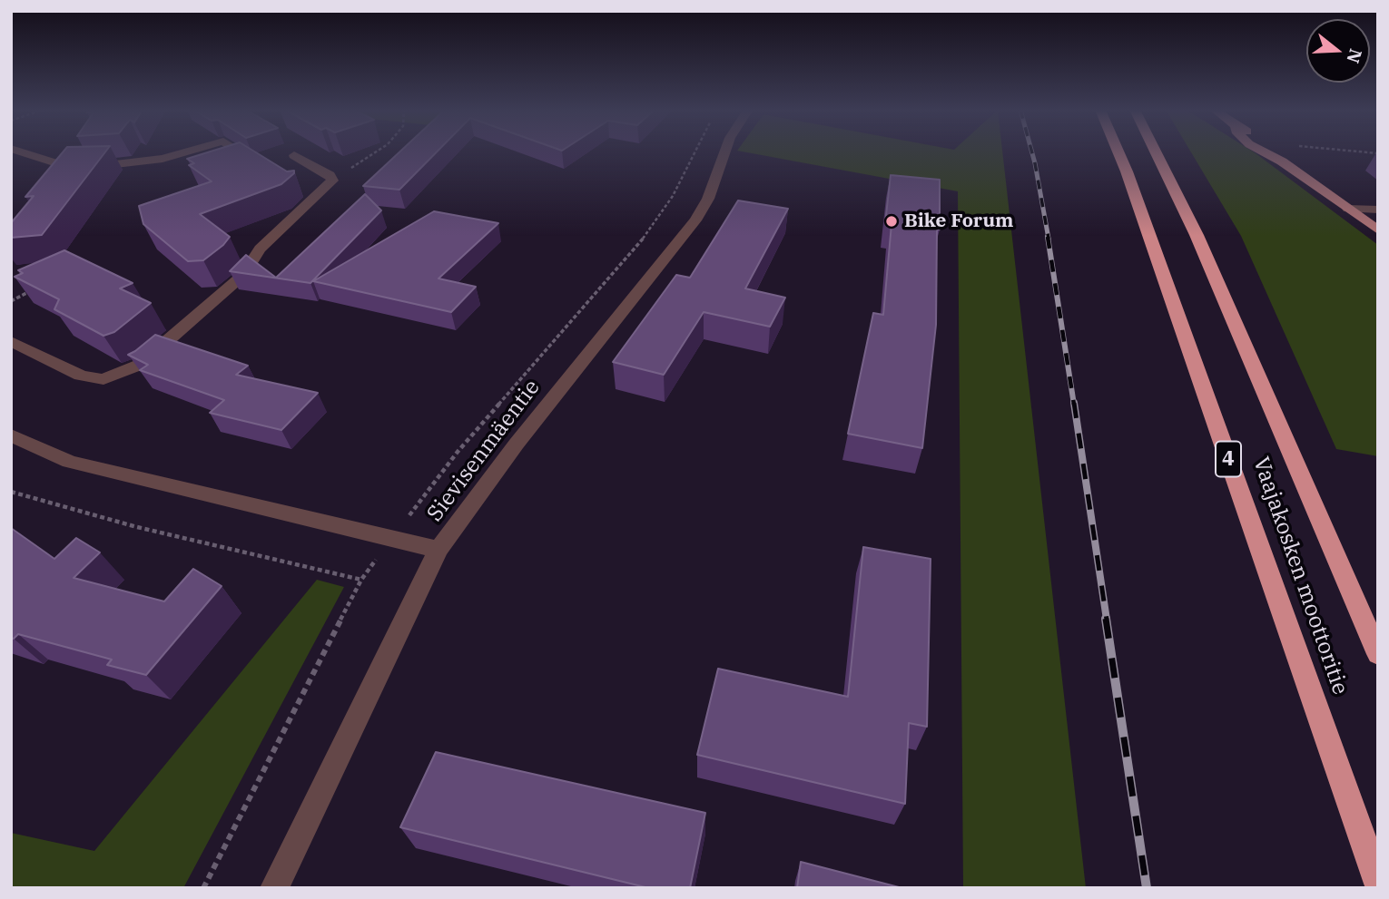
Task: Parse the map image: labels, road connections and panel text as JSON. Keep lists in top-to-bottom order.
{
  "streets": {
    "highway": ["4", "Vaajakosken moottoritie"],
    "street": ["Sievisenmäentie"]
  },
  "places": ["Bike Forum"],
  "north": "right"
}
